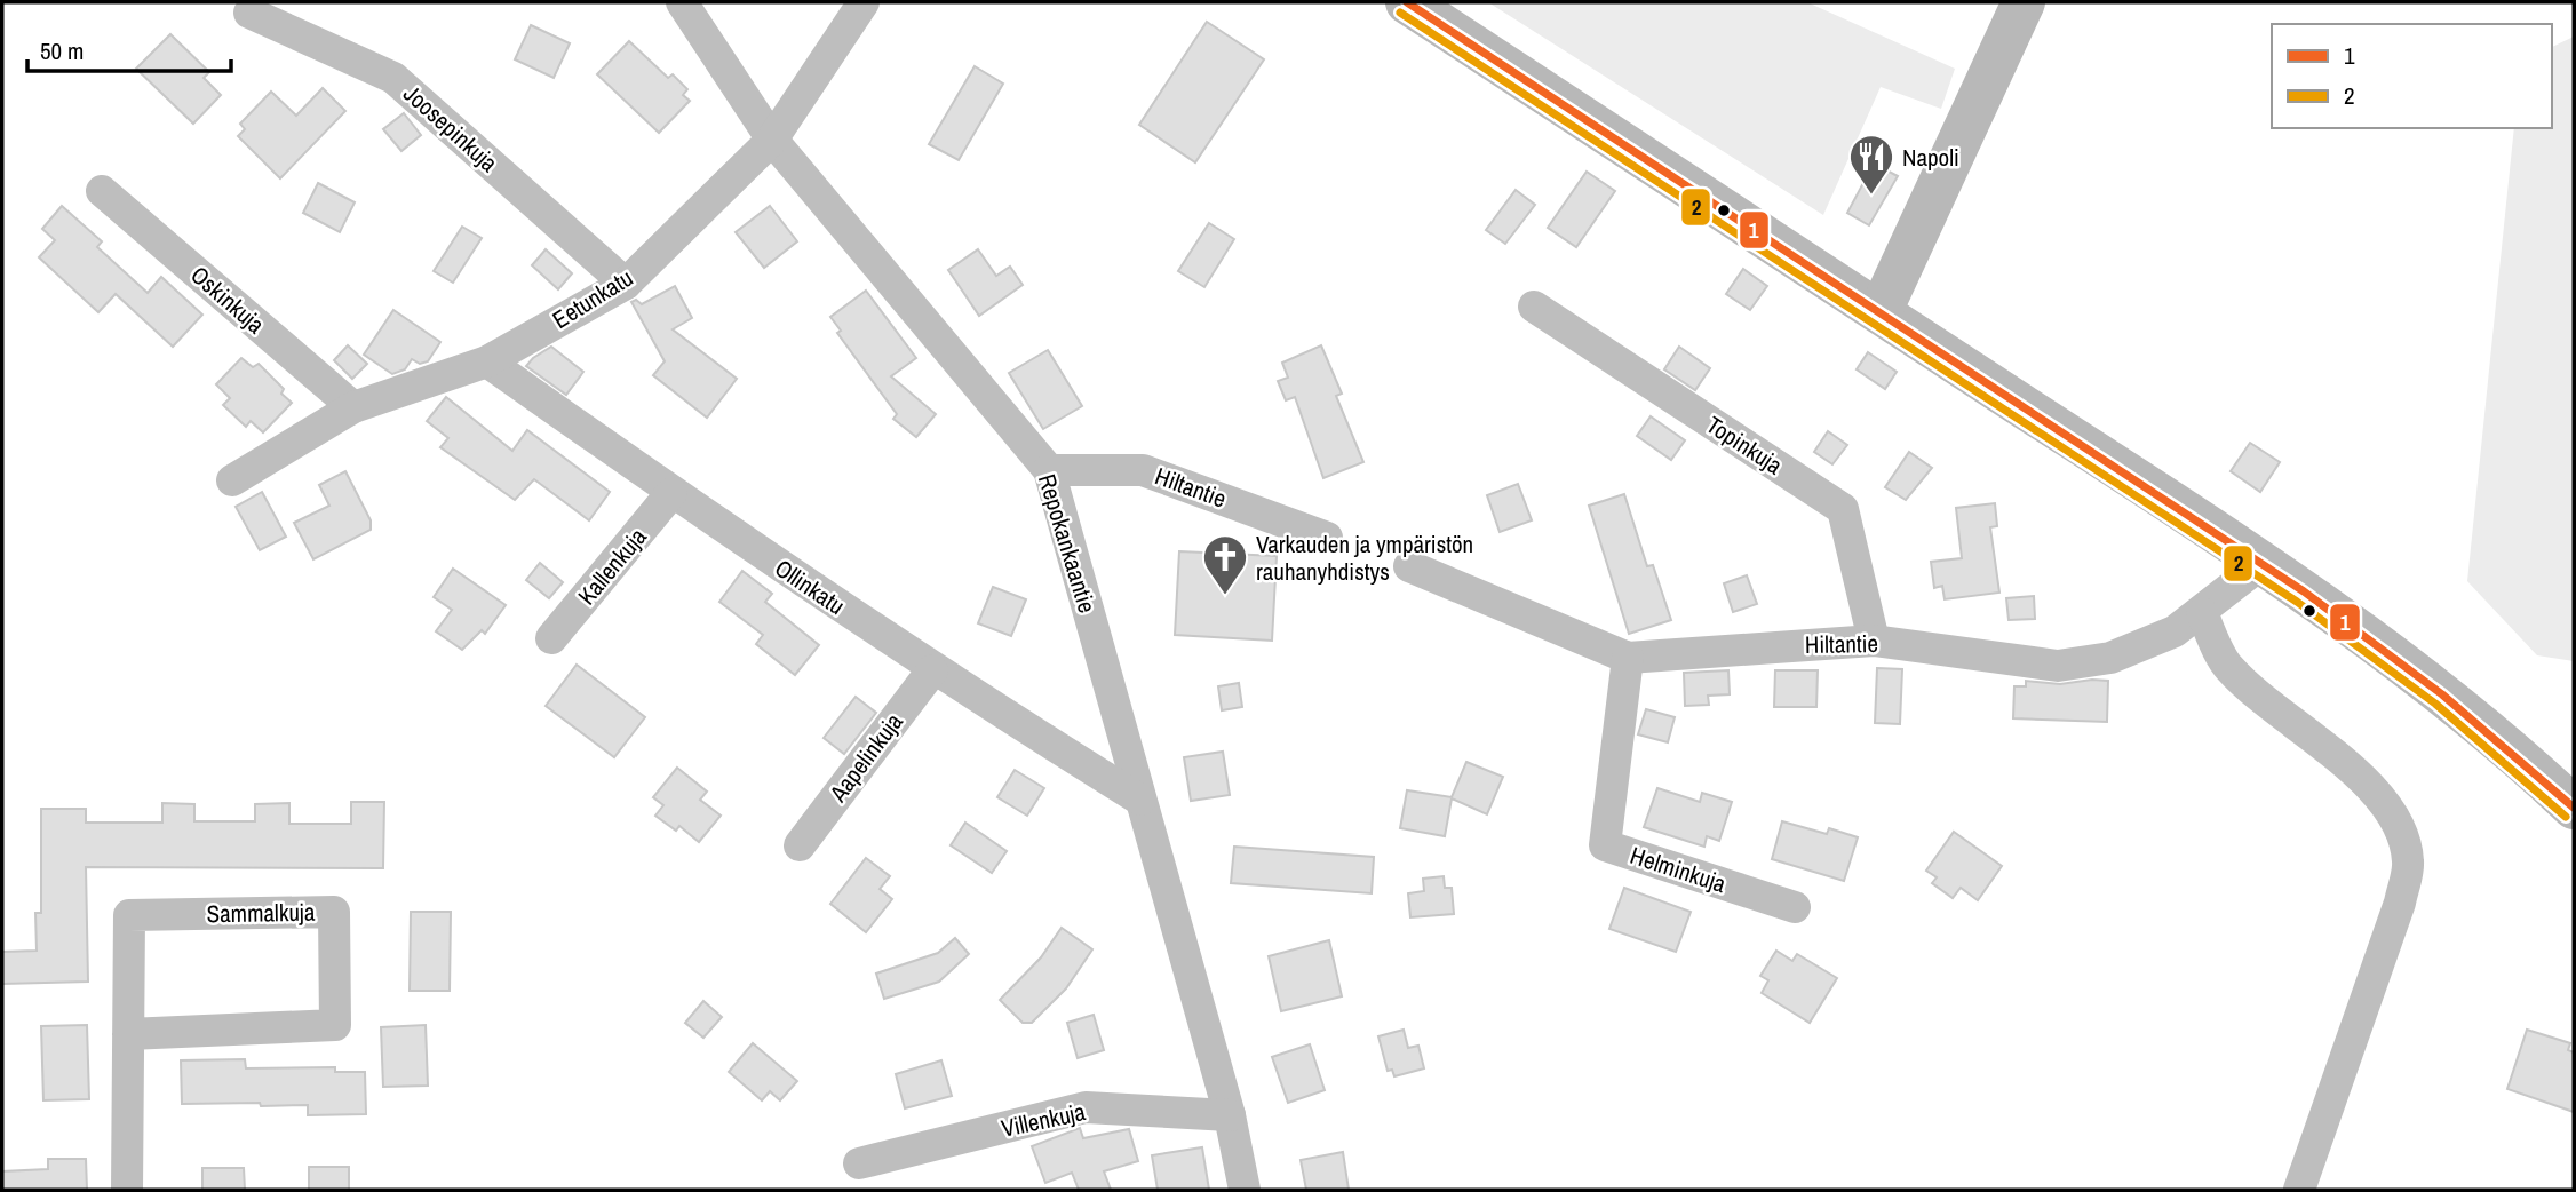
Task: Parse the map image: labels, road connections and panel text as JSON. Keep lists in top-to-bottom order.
{
  "streets": {
    "street": [
      "Joosepinkuja",
      "Eetunkatu",
      "Oskinkuja",
      "Topinkuja",
      "Hiltantie",
      "Repokankaantie",
      "Kallenkuja",
      "Ollinkatu",
      "Aapelinkuja",
      "Helminkuja",
      "Sammalkuja",
      "Villenkuja"
    ]
  },
  "crossings": [
    ["Joosepinkuja", "Eetunkatu"],
    ["Eetunkatu", "Oskinkuja"],
    ["Eetunkatu", "Repokankaantie"],
    ["Eetunkatu", "Ollinkatu"],
    ["Topinkuja", "Hiltantie"],
    ["Hiltantie", "Repokankaantie"],
    ["Hiltantie", "Helminkuja"],
    ["Repokankaantie", "Ollinkatu"],
    ["Repokankaantie", "Villenkuja"],
    ["Kallenkuja", "Ollinkatu"],
    ["Ollinkatu", "Aapelinkuja"]
  ],
  "places": {
    "restaurant": ["Napoli"],
    "church": ["Varkauden ja ympäristön rauhanyhdistys"]
  },
  "lines": ["transit line 1", "transit line 2"],
  "legend": ["1", "2"],
  "scale_bar": "50 m"
}
